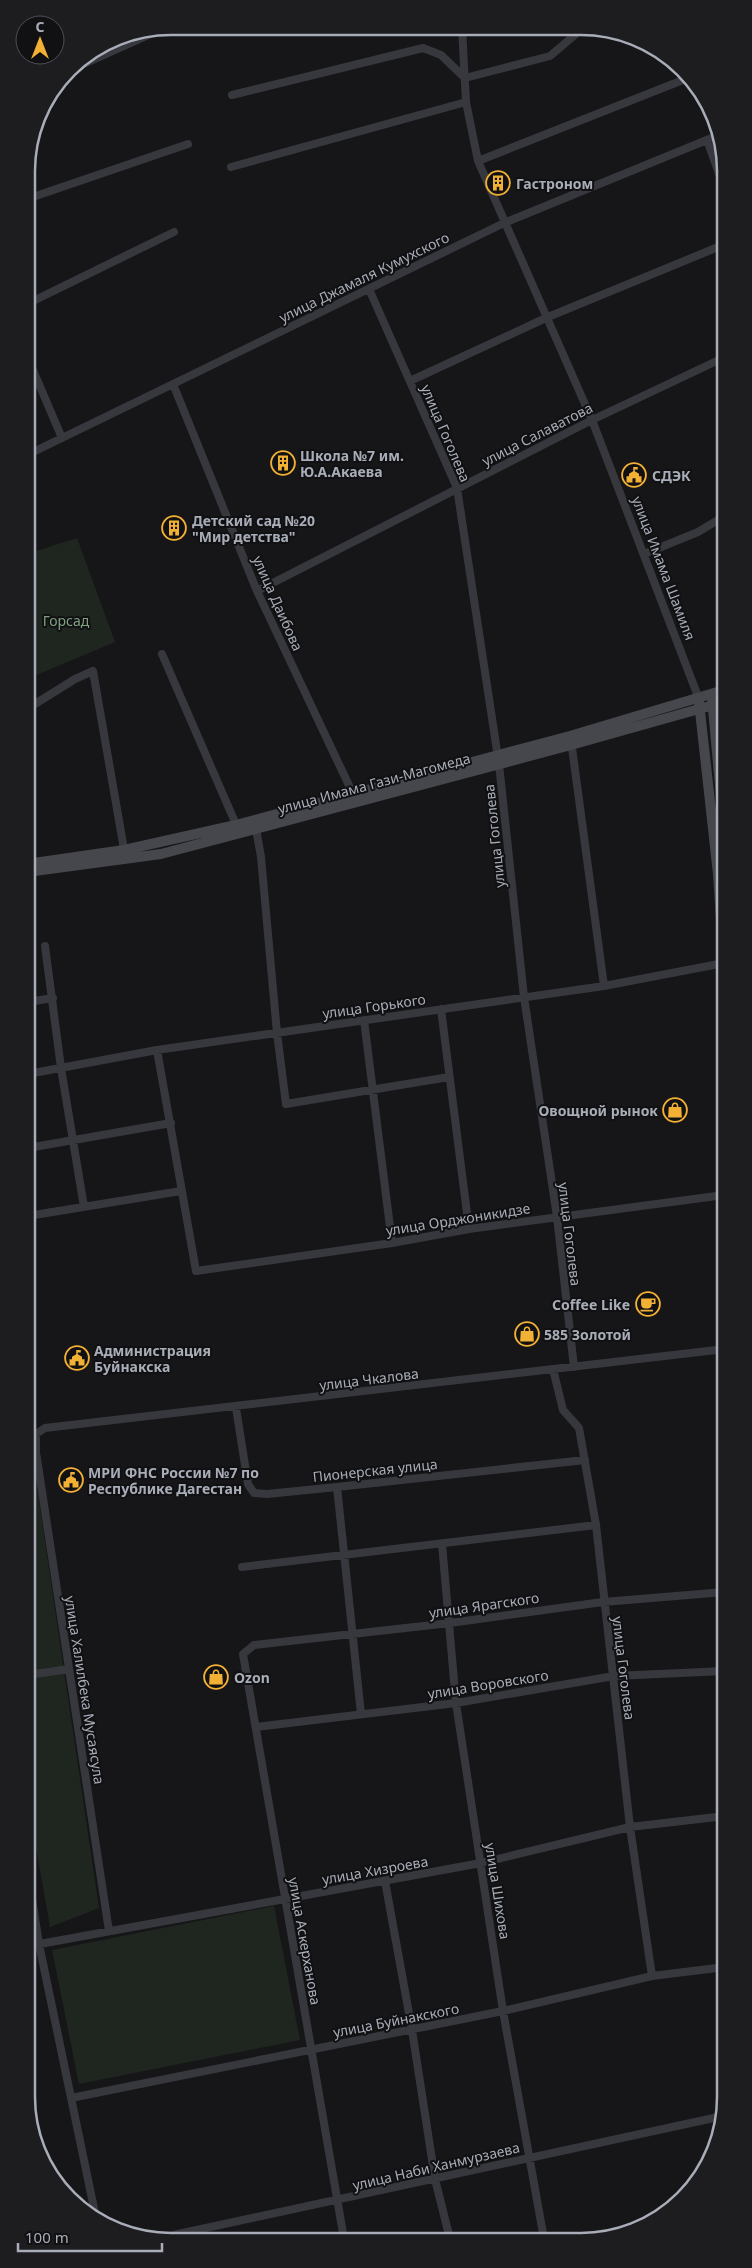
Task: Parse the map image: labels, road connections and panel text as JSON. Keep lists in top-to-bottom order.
{
  "streets": {
    "main road": ["улица Имама Шамиля", "улица Имама Гази-Магомеда"],
    "street": [
      "улица Джамаля Кумухского",
      "улица Гоголева",
      "улица Салаватова",
      "улица Даибова",
      "улица Горького",
      "улица Орджоникидзе",
      "улица Чкалова",
      "Пионерская улица",
      "улица Ярагского",
      "улица Воровского",
      "улица Халилбека Мусаясула",
      "улица Хизроева",
      "улица Шихова",
      "улица Аскерханова",
      "улица Буйнакского",
      "улица Наби Ханмурзаева"
    ]
  },
  "crossings": [
    ["улица Джамаля Кумухского", "улица Гоголева"],
    ["улица Джамаля Кумухского", "улица Имама Шамиля"],
    ["улица Джамаля Кумухского", "улица Даибова"],
    ["улица Гоголева", "улица Салаватова"],
    ["улица Гоголева", "улица Горького"],
    ["улица Гоголева", "улица Орджоникидзе"],
    ["улица Гоголева", "улица Чкалова"],
    ["улица Гоголева", "Пионерская улица"],
    ["улица Гоголева", "улица Ярагского"],
    ["улица Гоголева", "улица Воровского"],
    ["улица Гоголева", "улица Хизроева"],
    ["улица Гоголева", "улица Буйнакского"],
    ["улица Салаватова", "улица Имама Шамиля"],
    ["улица Салаватова", "улица Даибова"],
    ["улица Даибова", "улица Имама Гази-Магомеда"],
    ["улица Чкалова", "Пионерская улица"],
    ["улица Чкалова", "улица Халилбека Мусаясула"],
    ["улица Ярагского", "улица Шихова"],
    ["улица Ярагского", "улица Аскерханова"],
    ["улица Воровского", "улица Шихова"],
    ["улица Воровского", "улица Аскерханова"],
    ["улица Халилбека Мусаясула", "улица Хизроева"],
    ["улица Хизроева", "улица Шихова"],
    ["улица Хизроева", "улица Аскерханова"],
    ["улица Шихова", "улица Буйнакского"],
    ["улица Шихова", "улица Наби Ханмурзаева"],
    ["улица Аскерханова", "улица Буйнакского"],
    ["улица Аскерханова", "улица Наби Ханмурзаева"]
  ],
  "parks": ["Горсад"],
  "places": {
    "building": ["Гастроном", "Школа №7 им. Ю.А.Акаева", "Детский сад №20 \"Мир детства\""],
    "public building": ["СДЭК", "Администрация Буйнакска", "МРИ ФНС России №7 по Республике Дагестан"],
    "shop": ["Овощной рынок", "585 Золотой", "Ozon"],
    "cafe": ["Coffee Like"]
  },
  "scale_bar": "100 m",
  "north": "top"
}
